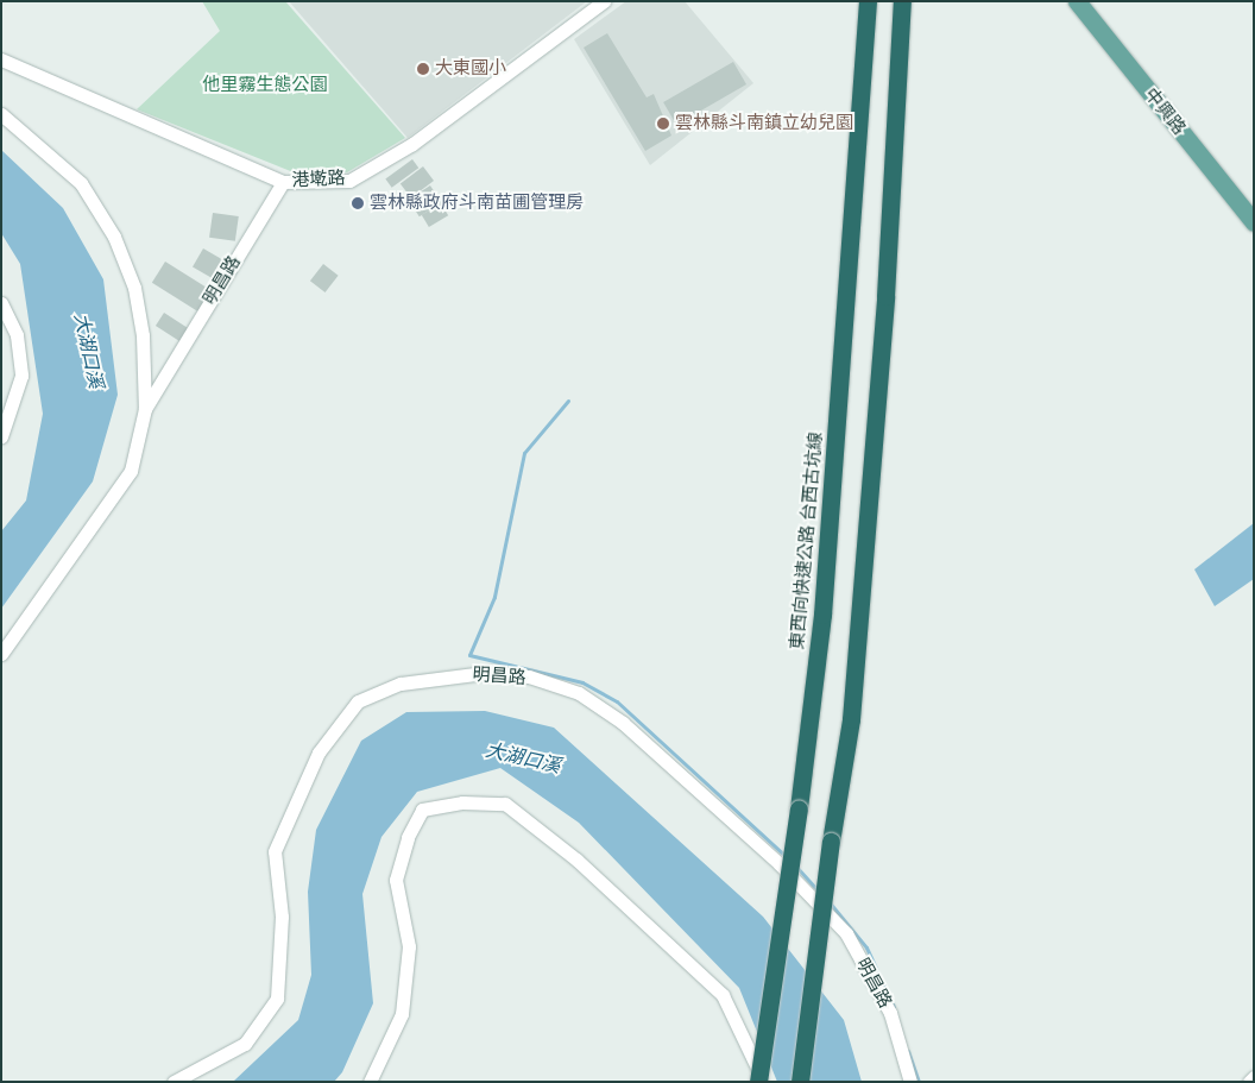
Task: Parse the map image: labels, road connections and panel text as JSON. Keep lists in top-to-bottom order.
{
  "streets": {
    "highway": ["東西向快速公路 台西古坑線"],
    "main road": ["中興路"],
    "street": ["港墘路", "明昌路"]
  },
  "crossings": [
    ["港墘路", "明昌路"]
  ],
  "water": ["大湖口溪"],
  "parks": ["他里霧生態公園"],
  "places": ["大東國小", "雲林縣斗南鎮立幼兒園", "雲林縣政府斗南苗圃管理房"]
}
